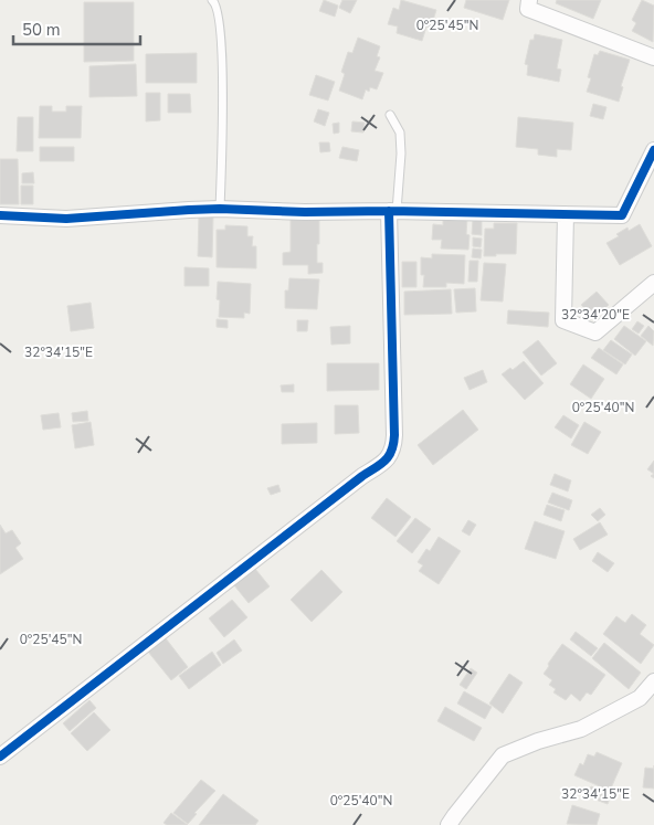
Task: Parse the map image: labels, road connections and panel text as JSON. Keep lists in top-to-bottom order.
{
  "scale_bar": "50 m",
  "coordinates": [
    "0°25'45\"N",
    "32°34'20\"E",
    "32°34'15\"E",
    "0°25'40\"N"
  ]
}
